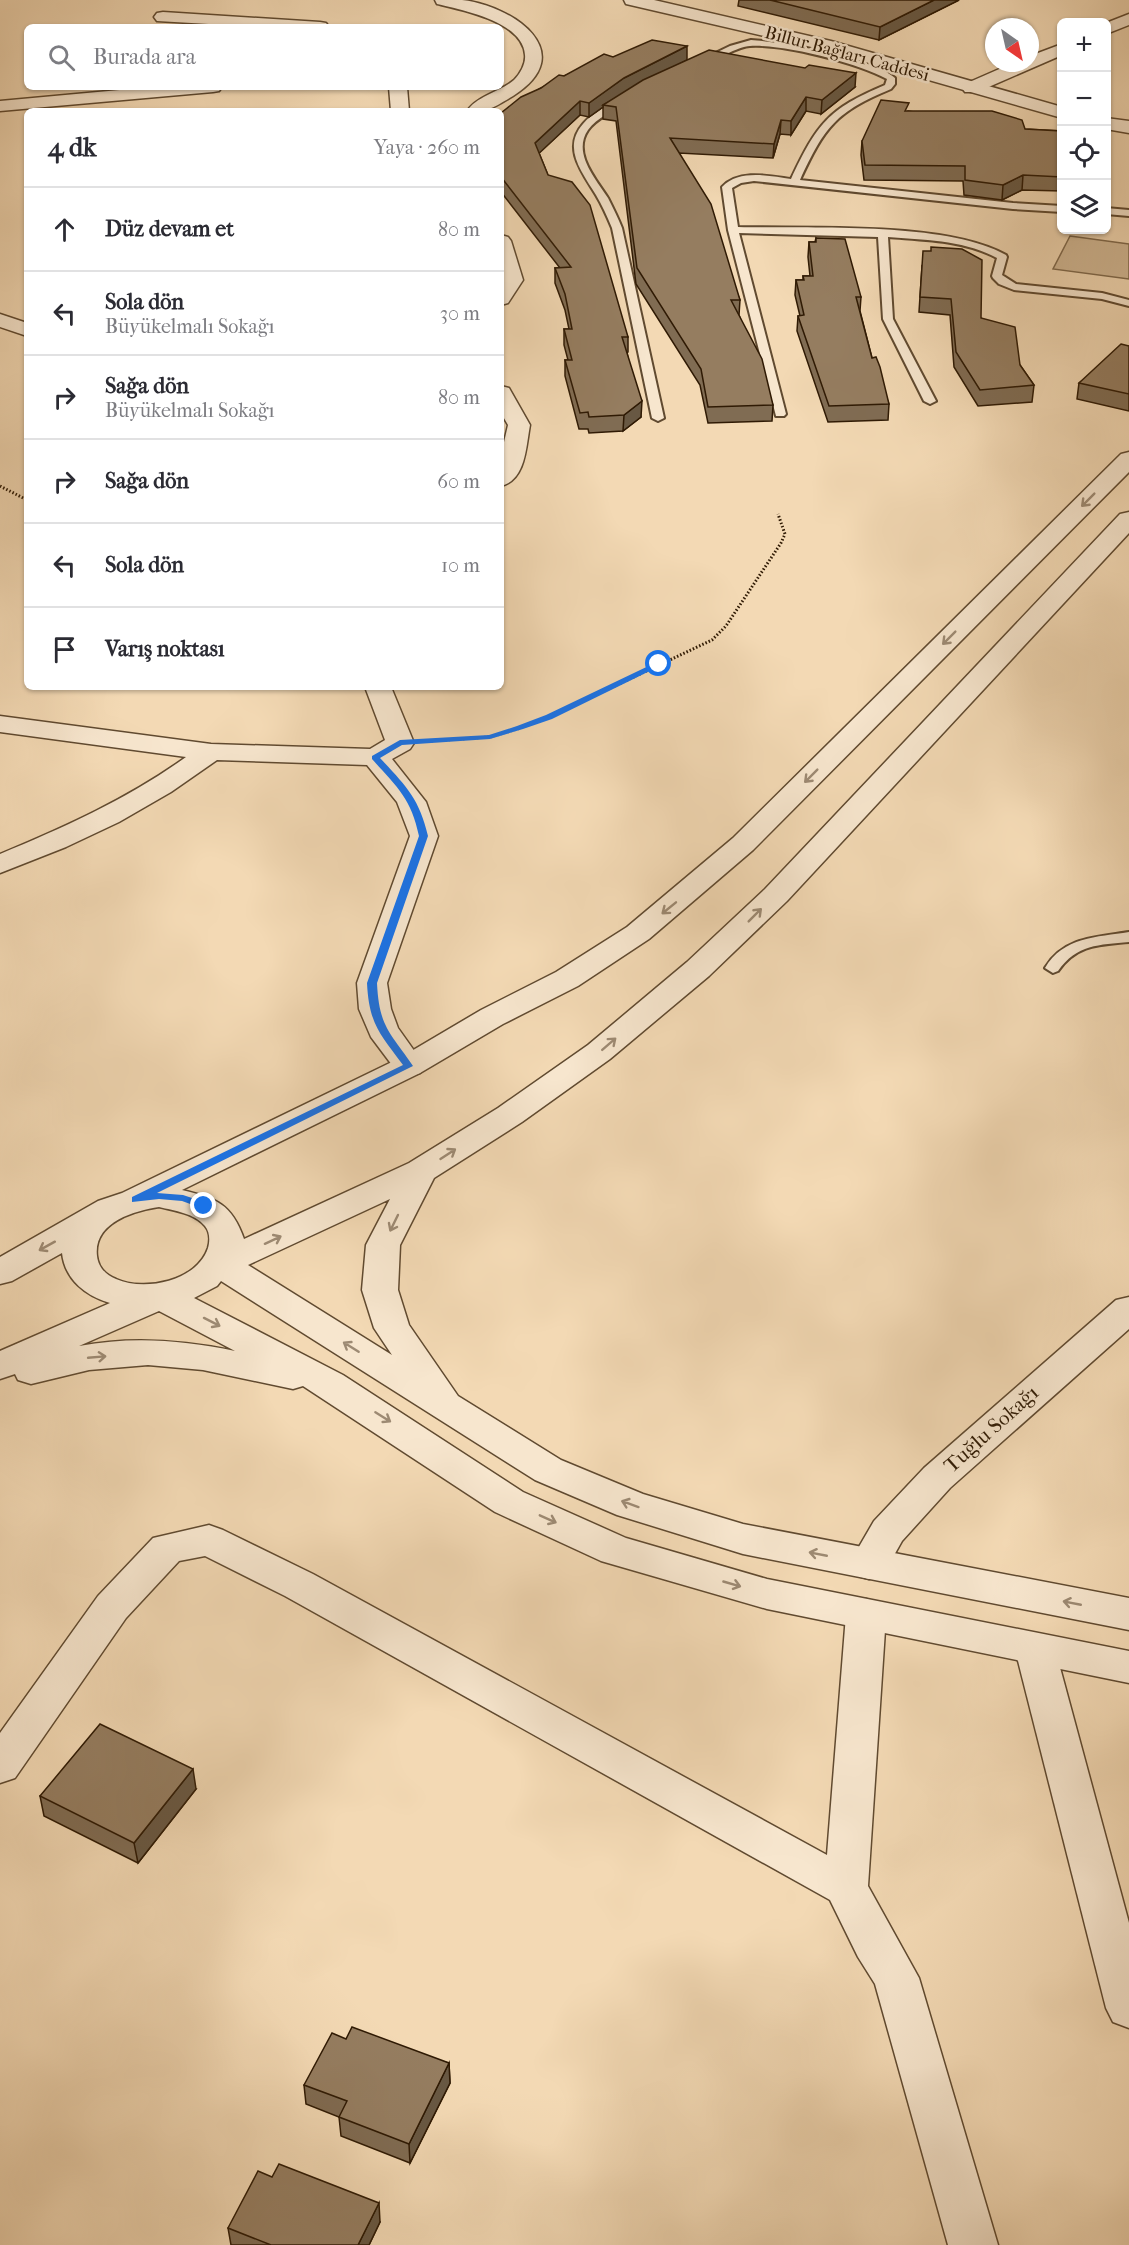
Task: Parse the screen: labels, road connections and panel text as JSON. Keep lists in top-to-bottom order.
{
  "streets": {
    "street": ["Billur Bağları Caddesi", "Tuğlu Sokağı"]
  },
  "north": "bottom right",
  "page": {
    "map_buttons": ["+", "−"],
    "search": "Burada ara",
    "heading": ["4 dk", "Yaya · 260 m"],
    "list": [
      ["Düz devam et", "80 m"],
      ["Sola dön", "Büyükelmalı Sokağı", "30 m"],
      ["Sağa dön", "Büyükelmalı Sokağı", "80 m"],
      ["Sağa dön", "60 m"],
      ["Sola dön", "10 m"],
      "Varış noktası"
    ]
  }
}
